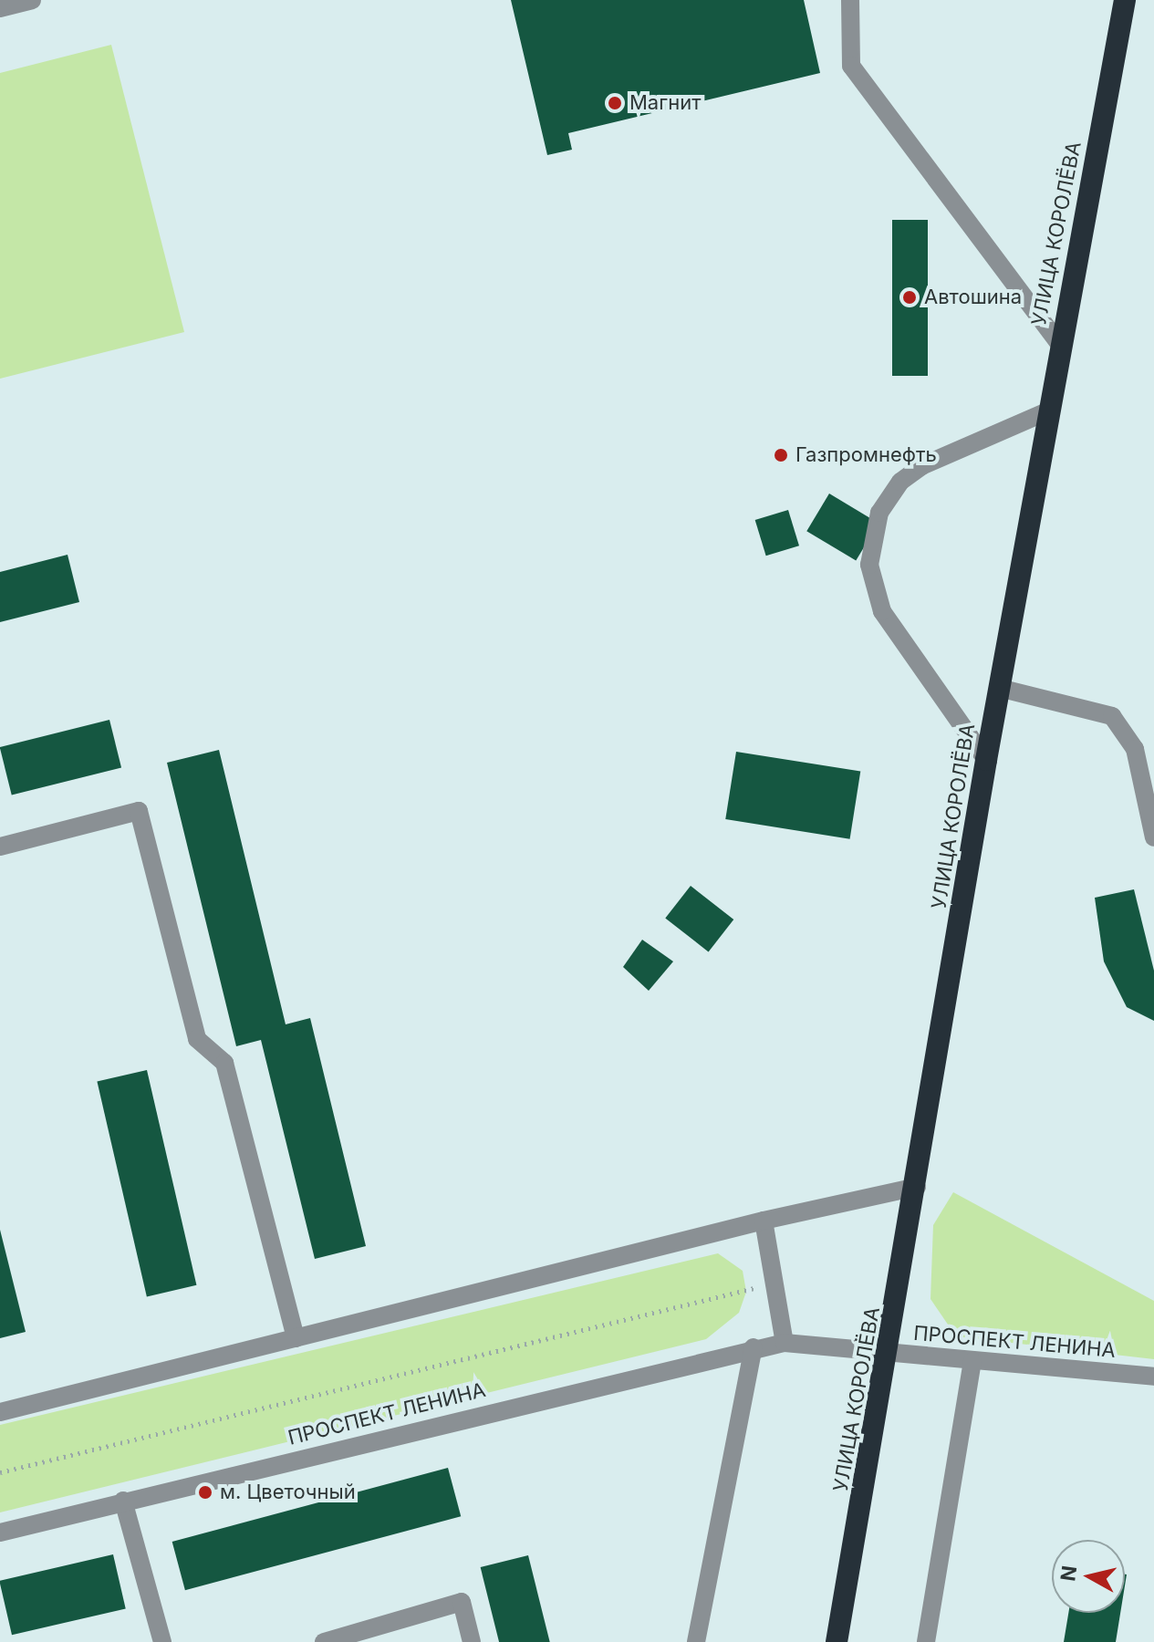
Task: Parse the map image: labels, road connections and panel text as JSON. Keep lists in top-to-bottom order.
{
  "streets": {
    "highway": ["УЛИЦА КОРОЛЁВА"],
    "street": ["ПРОСПЕКТ ЛЕНИНА"]
  },
  "crossings": [
    ["УЛИЦА КОРОЛЁВА", "ПРОСПЕКТ ЛЕНИНА"]
  ],
  "places": [
    "Магнит",
    "Автошина",
    "Газпромнефть",
    "м. Цветочный"
  ],
  "north": "left"
}
